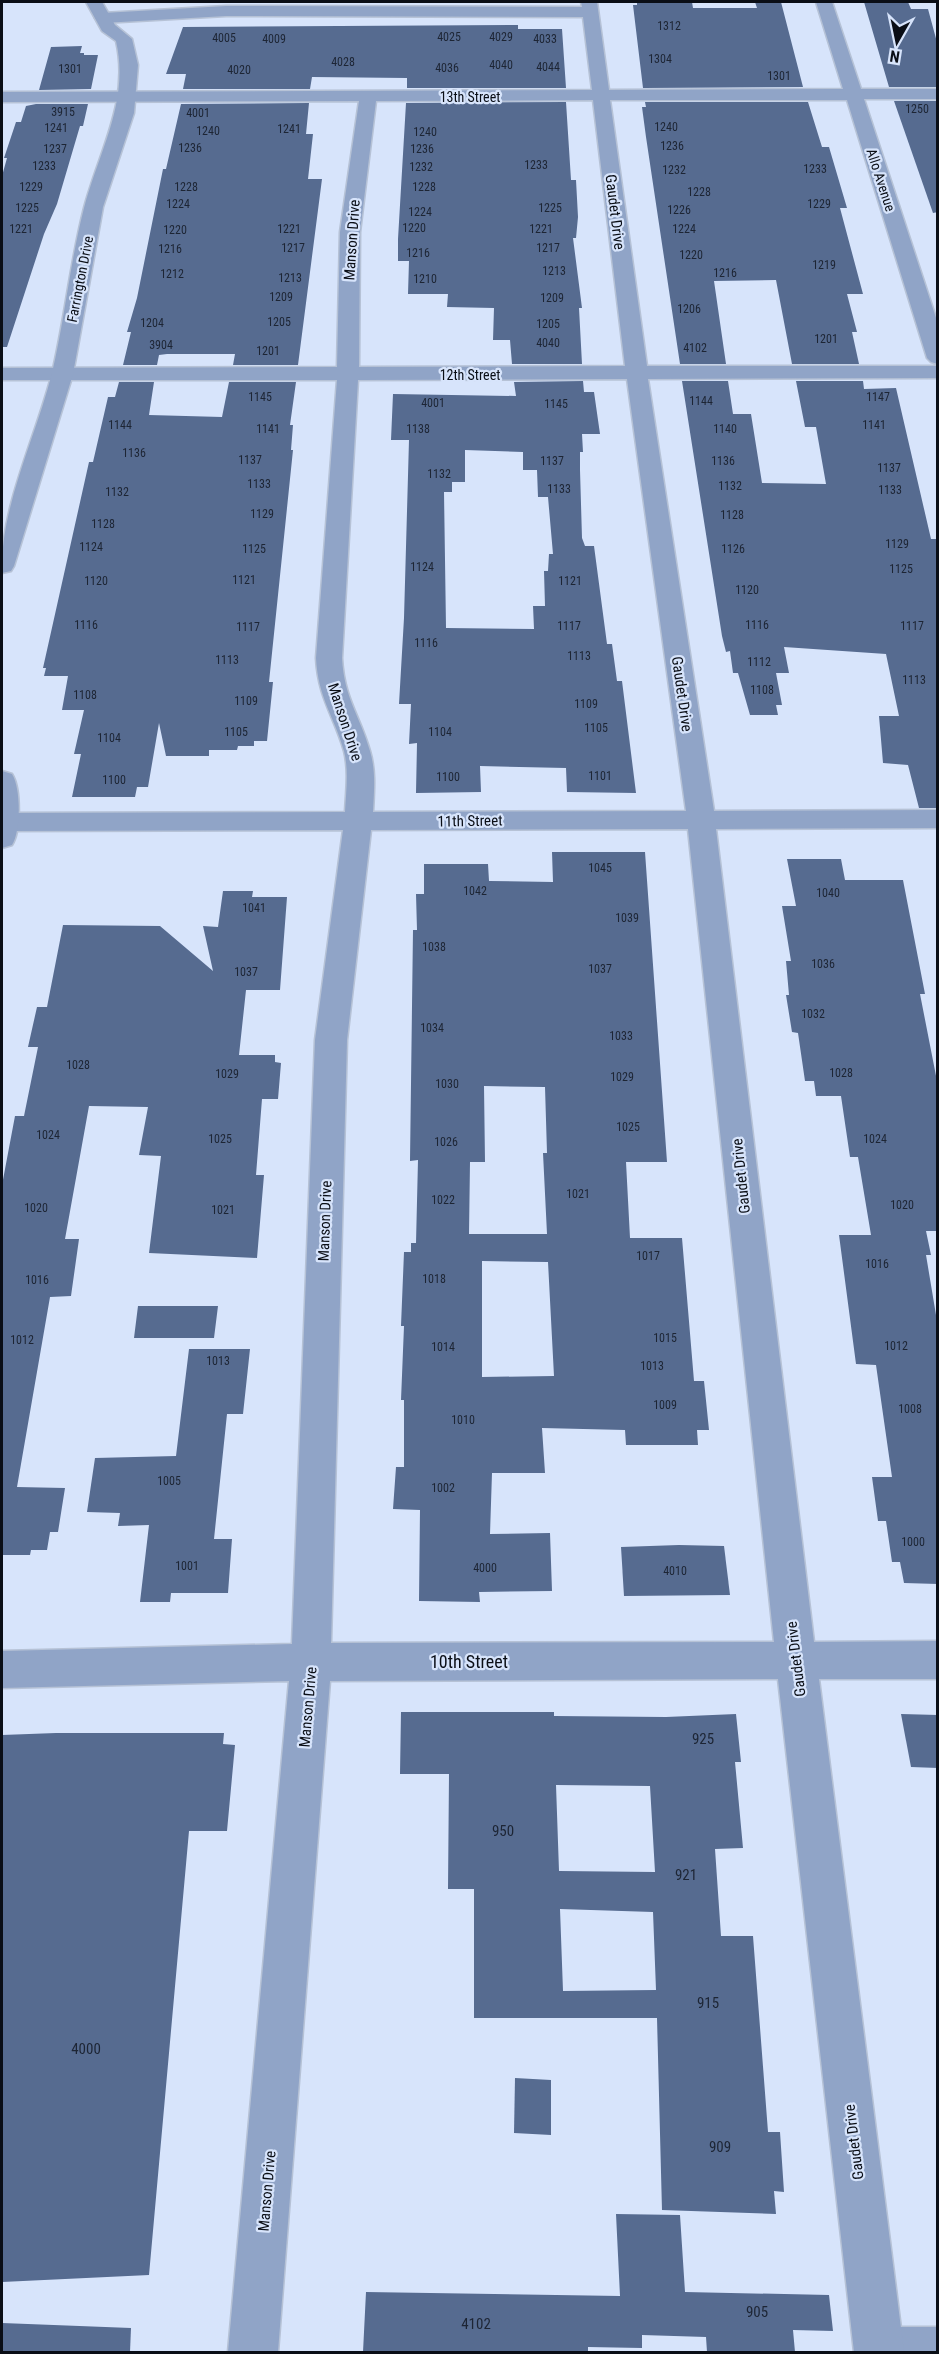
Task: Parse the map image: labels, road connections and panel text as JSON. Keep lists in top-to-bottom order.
{
  "streets": {
    "street": [
      "13th Street",
      "Allo Avenue",
      "Gaudet Drive",
      "Manson Drive",
      "Farrington Drive",
      "12th Street",
      "11th Street",
      "10th Street"
    ]
  },
  "crossings": [
    ["13th Street", "Allo Avenue"],
    ["13th Street", "Gaudet Drive"],
    ["13th Street", "Manson Drive"],
    ["13th Street", "Farrington Drive"],
    ["Gaudet Drive", "12th Street"],
    ["Gaudet Drive", "11th Street"],
    ["Gaudet Drive", "10th Street"],
    ["Manson Drive", "12th Street"],
    ["Manson Drive", "11th Street"],
    ["Manson Drive", "10th Street"],
    ["Farrington Drive", "12th Street"]
  ],
  "house_numbers": [
    "1312",
    "4025",
    "4029",
    "4005",
    "4009",
    "4033",
    "1304",
    "4028",
    "4040",
    "4044",
    "4036",
    "1301",
    "4020",
    "1301",
    "1250",
    "3915",
    "4001",
    "1240",
    "1241",
    "1241",
    "1240",
    "1240",
    "1236",
    "1236",
    "1237",
    "1236",
    "1233",
    "1233",
    "1232",
    "1233",
    "1232",
    "1229",
    "1228",
    "1228",
    "1228",
    "1224",
    "1229",
    "1225",
    "1225",
    "1226",
    "1224",
    "1220",
    "1221",
    "1221",
    "1221",
    "1224",
    "1220",
    "1217",
    "1217",
    "1216",
    "1216",
    "1220",
    "1219",
    "1213",
    "1216",
    "1212",
    "1213",
    "1210",
    "1209",
    "1209",
    "1206",
    "1205",
    "1204",
    "1205",
    "1201",
    "4040",
    "3904",
    "4102",
    "1201",
    "1145",
    "1147",
    "1144",
    "4001",
    "1145",
    "1144",
    "1141",
    "1141",
    "1138",
    "1140",
    "1136",
    "1137",
    "1137",
    "1136",
    "1137",
    "1132",
    "1133",
    "1132",
    "1133",
    "1133",
    "1132",
    "1129",
    "1128",
    "1128",
    "1129",
    "1124",
    "1125",
    "1126",
    "1124",
    "1125",
    "1121",
    "1120",
    "1121",
    "1120",
    "1116",
    "1116",
    "1117",
    "1117",
    "1117",
    "1116",
    "1113",
    "1113",
    "1112",
    "1113",
    "1108",
    "1108",
    "1109",
    "1109",
    "1105",
    "1105",
    "1104",
    "1104",
    "1101",
    "1100",
    "1100",
    "1045",
    "1042",
    "1040",
    "1041",
    "1039",
    "1038",
    "1036",
    "1037",
    "1037",
    "1032",
    "1034",
    "1033",
    "1028",
    "1028",
    "1029",
    "1029",
    "1030",
    "1025",
    "1024",
    "1025",
    "1024",
    "1026",
    "1021",
    "1022",
    "1020",
    "1020",
    "1021",
    "1017",
    "1016",
    "1018",
    "1016",
    "1015",
    "1012",
    "1012",
    "1014",
    "1013",
    "1013",
    "1009",
    "1008",
    "1010",
    "1005",
    "1002",
    "1000",
    "1001",
    "4000",
    "4010",
    "925",
    "950",
    "921",
    "915",
    "4000",
    "909",
    "905",
    "4102"
  ],
  "north": "bottom"
}
